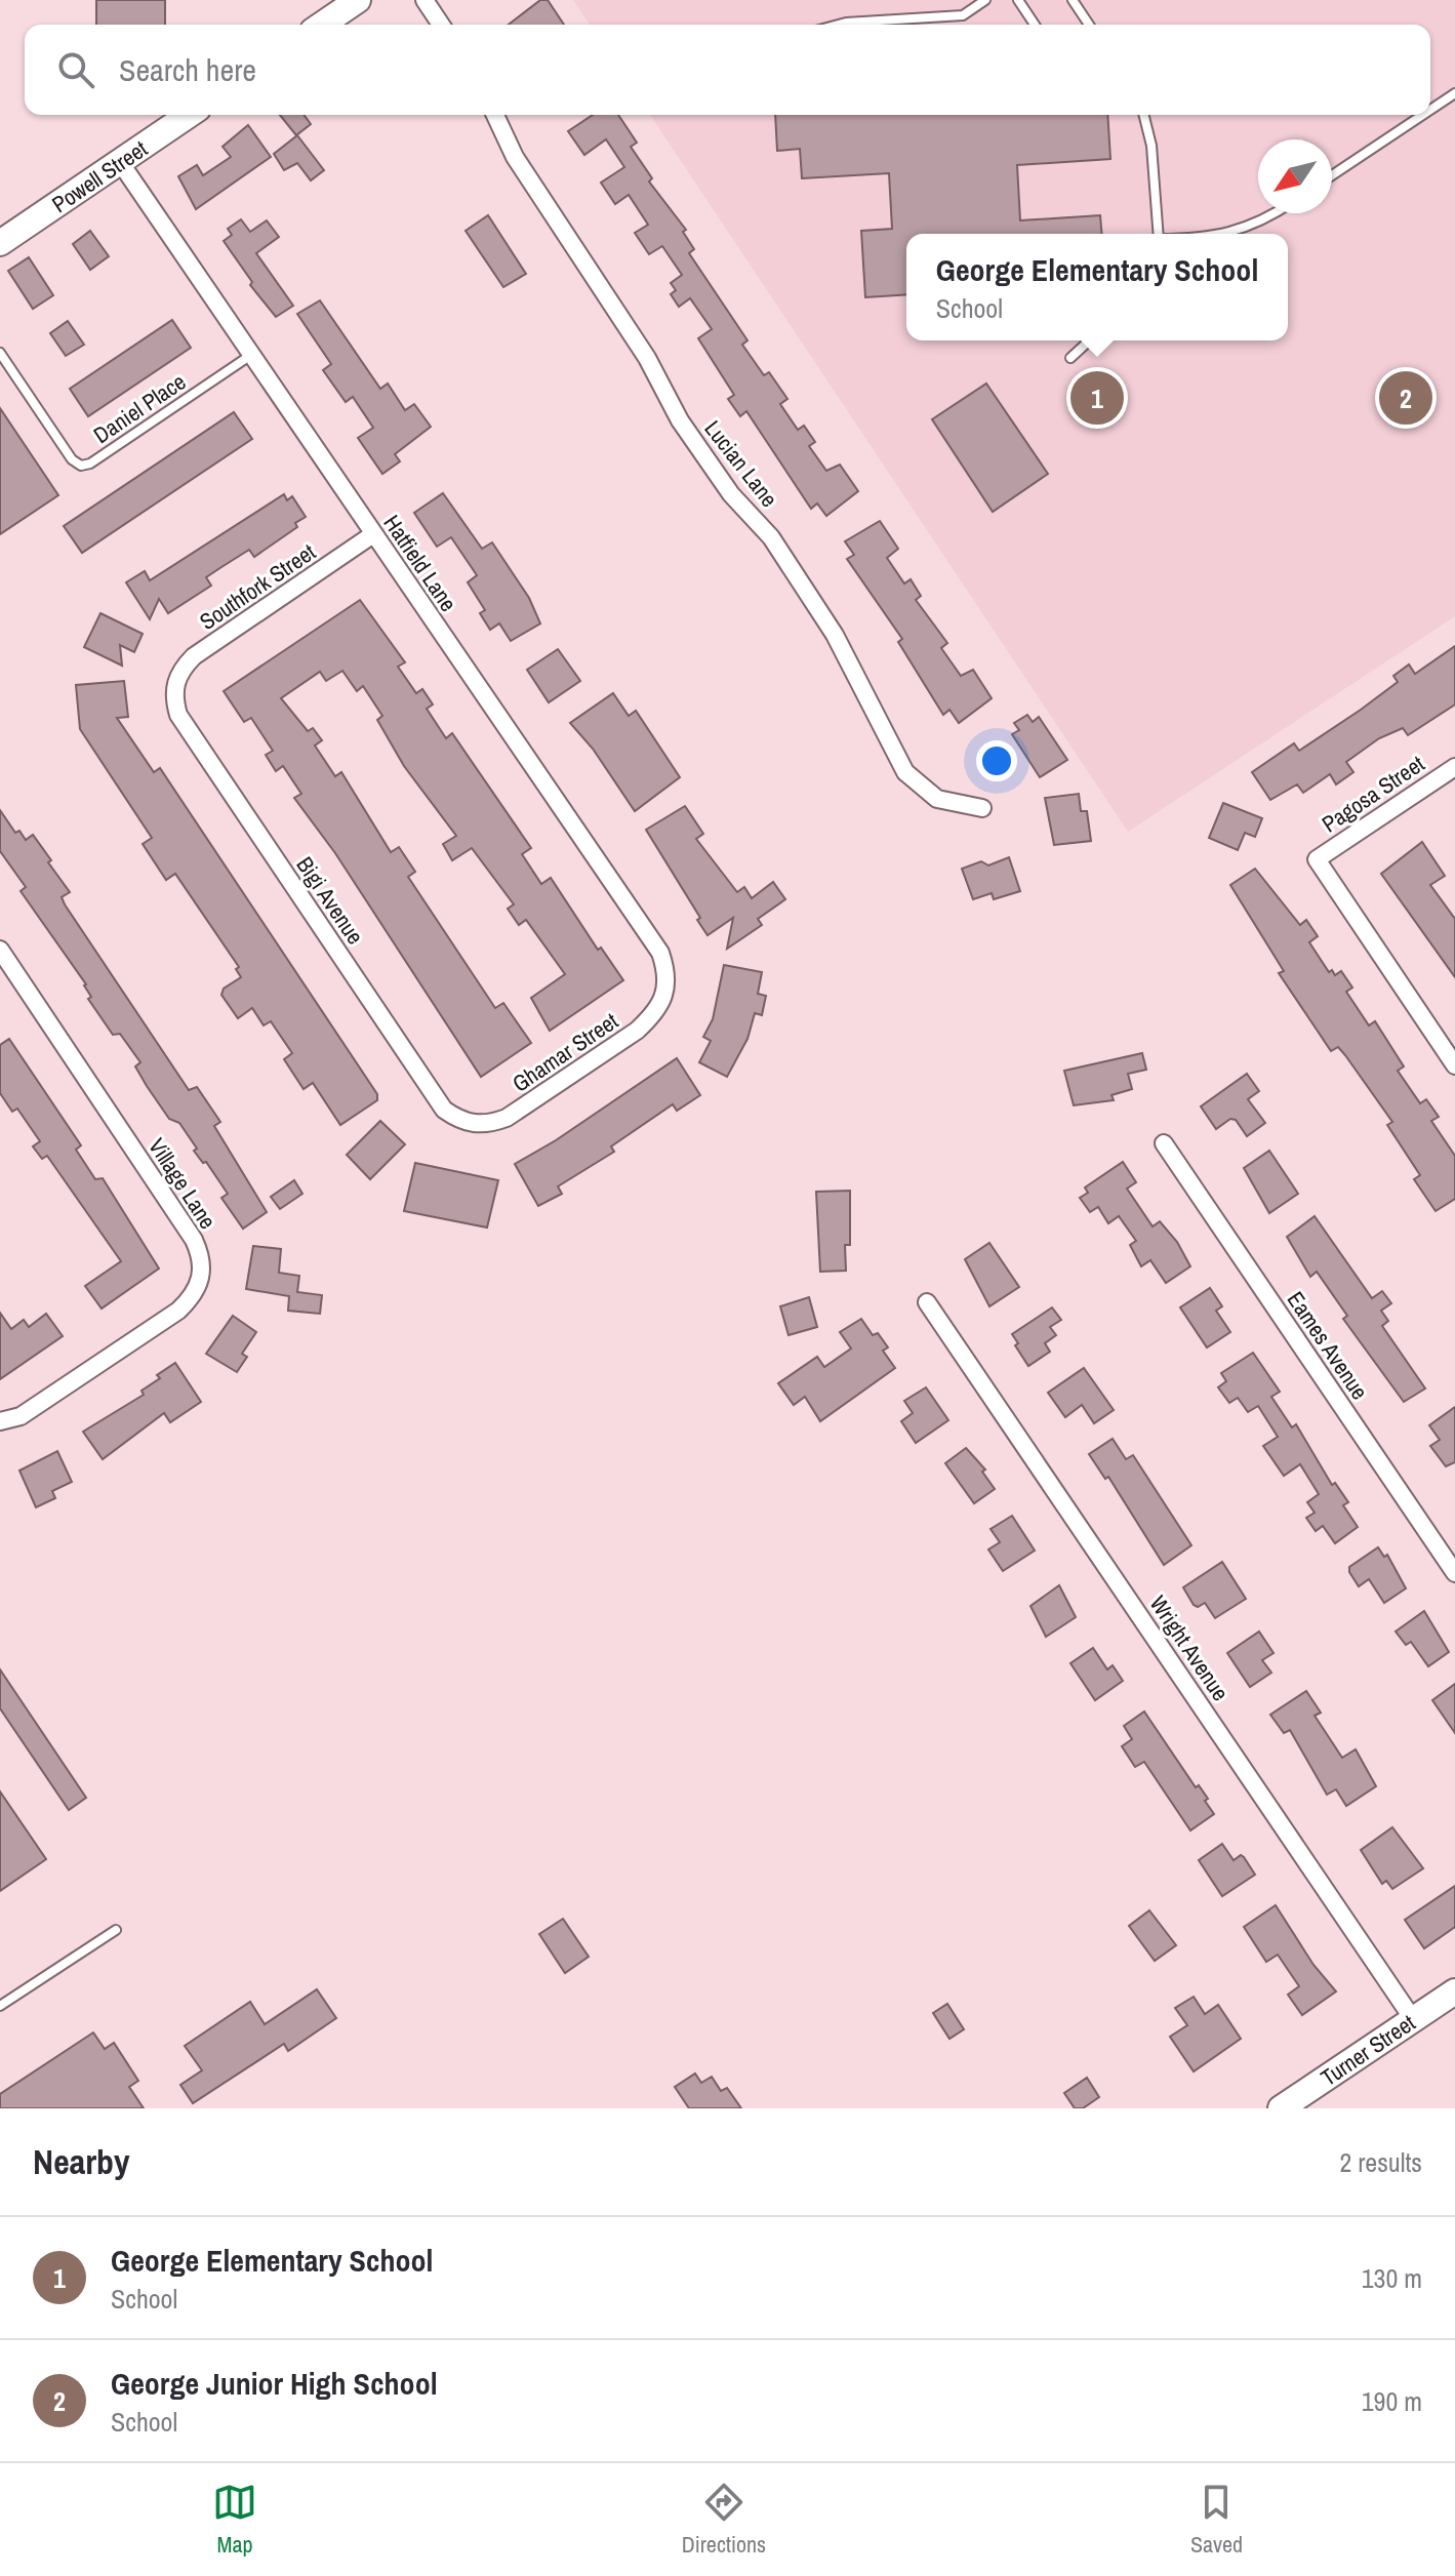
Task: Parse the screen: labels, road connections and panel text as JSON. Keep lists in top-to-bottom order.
{
  "streets": {
    "street": [
      "Powell Street",
      "Lucian Lane",
      "Hatfield Lane",
      "Southfork Street",
      "Pagosa Street",
      "Bigi Avenue",
      "Ghamar Street",
      "Village Lane",
      "Eames Avenue",
      "Wright Avenue",
      "Turner Street"
    ],
    "lane": ["Daniel Place"]
  },
  "crossings": [
    ["Powell Street", "Hatfield Lane"],
    ["Daniel Place", "Hatfield Lane"],
    ["Hatfield Lane", "Southfork Street"],
    ["Hatfield Lane", "Ghamar Street"],
    ["Southfork Street", "Bigi Avenue"],
    ["Bigi Avenue", "Ghamar Street"],
    ["Wright Avenue", "Turner Street"]
  ],
  "north": "bottom left",
  "page": {
    "search": "Search here",
    "popup": ["George Elementary School", "School"],
    "pins": ["1", "2"],
    "heading": ["Nearby", "2 results"],
    "list": [
      {
        "mark": "1",
        "name": "George Elementary School",
        "note": "School",
        "value": "130 m"
      },
      {
        "mark": "2",
        "name": "George Junior High School",
        "note": "School",
        "value": "190 m"
      }
    ],
    "nav": ["Map", "Directions", "Saved"]
  }
}
